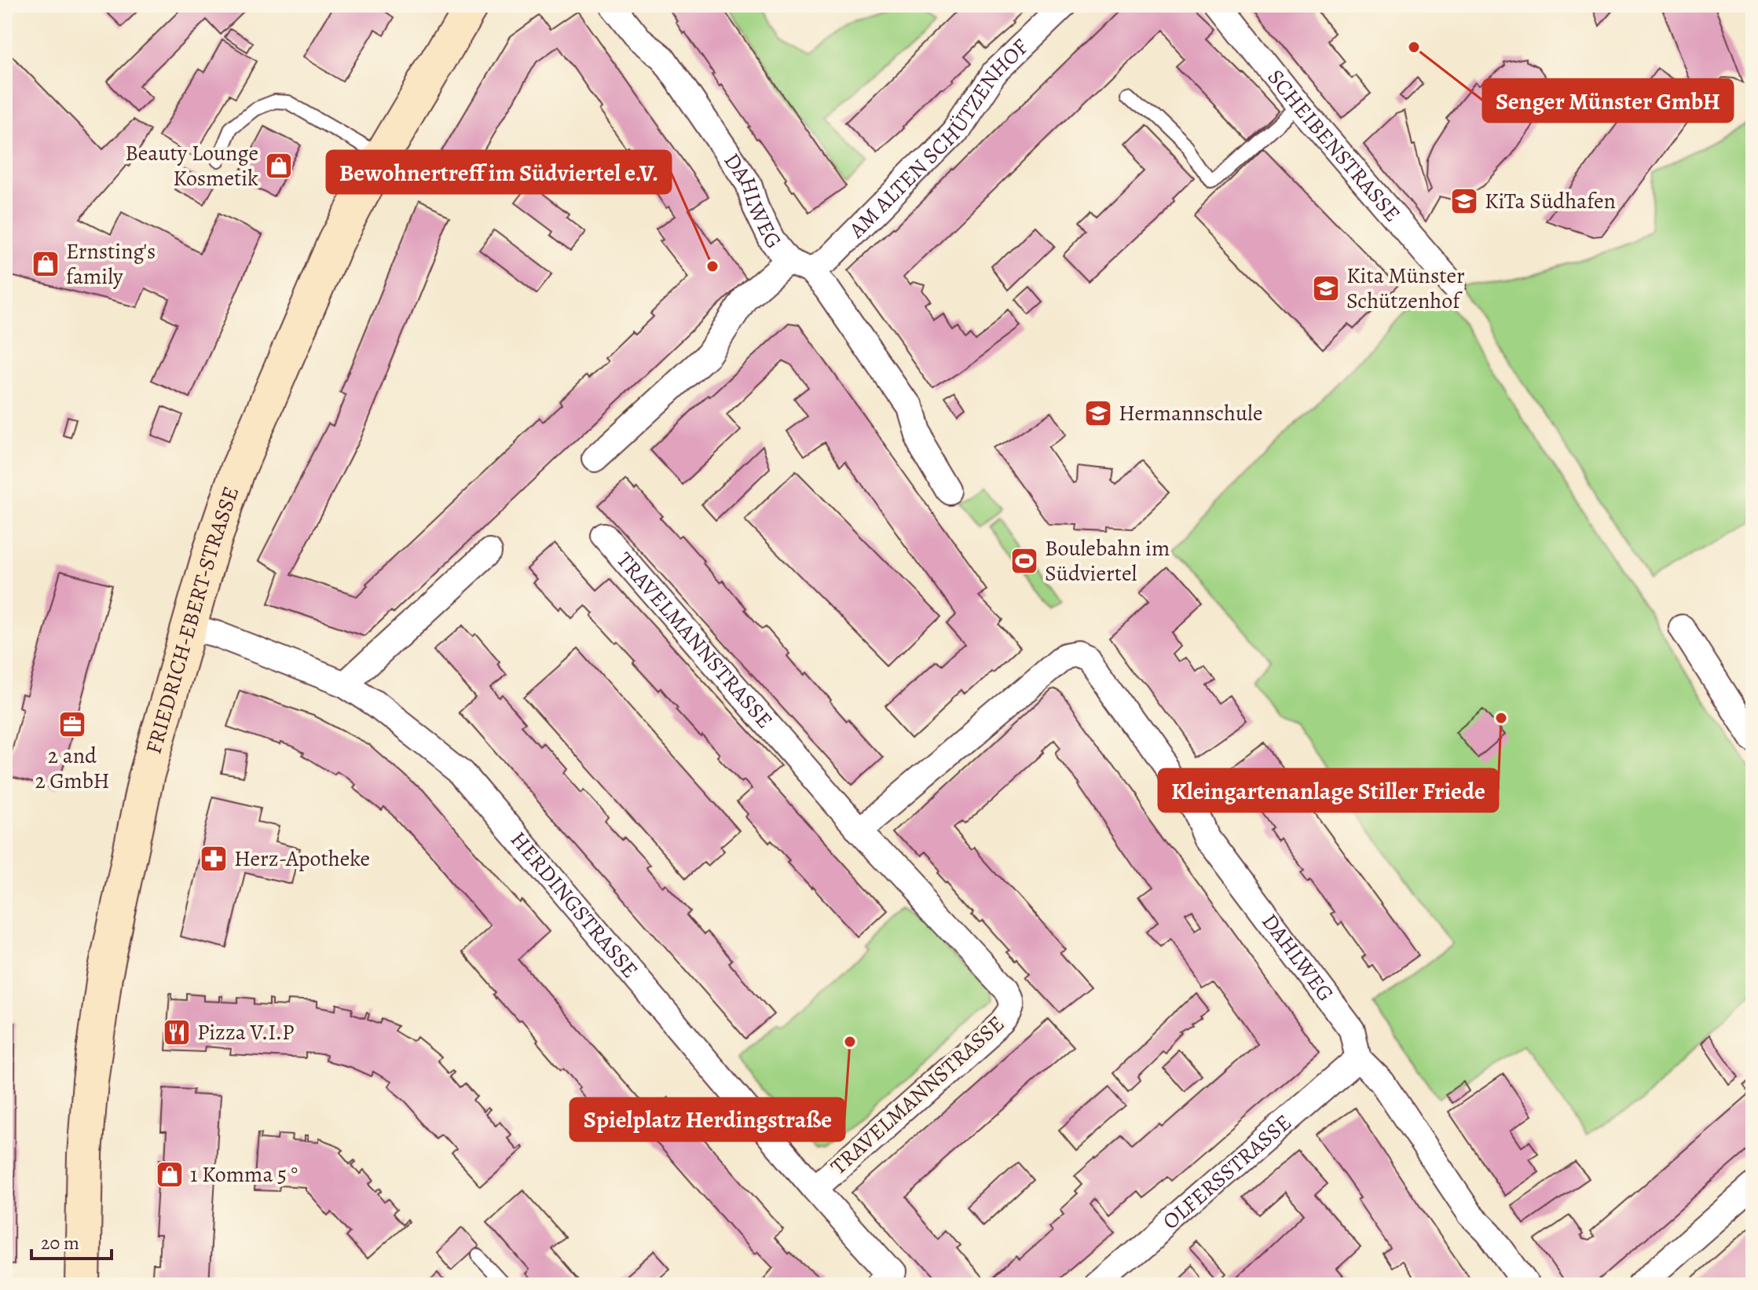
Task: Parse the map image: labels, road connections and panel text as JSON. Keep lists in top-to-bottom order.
{
  "streets": {
    "street": [
      "AM ALTEN SCHÜTZENHOF",
      "SCHEIBENSTRASSE",
      "DAHLWEG",
      "FRIEDRICH-EBERT-STRASSE",
      "TRAVELMANNSTRASSE",
      "HERDINGSTRASSE",
      "OLFERSSTRASSE"
    ]
  },
  "crossings": [
    ["AM ALTEN SCHÜTZENHOF", "DAHLWEG"],
    ["DAHLWEG", "TRAVELMANNSTRASSE"],
    ["DAHLWEG", "OLFERSSTRASSE"],
    ["FRIEDRICH-EBERT-STRASSE", "HERDINGSTRASSE"],
    ["TRAVELMANNSTRASSE", "HERDINGSTRASSE"]
  ],
  "places": {
    "other": [
      "Senger Münster GmbH",
      "Bewohnertreff im Südviertel e.V.",
      "Kleingartenanlage Stiller Friede",
      "Spielplatz Herdingstraße"
    ],
    "shop": ["Beauty Lounge Kosmetik", "Ernsting's family", "1 Komma 5 °"],
    "school or university": ["KiTa Südhafen", "Kita Münster Schützenhof", "Hermannschule"],
    "sports": ["Boulebahn im Südviertel"],
    "office": ["2 and 2 GmbH"],
    "pharmacy": ["Herz-Apotheke"],
    "restaurant": ["Pizza V.I.P"]
  },
  "scale_bar": "20 m"
}
